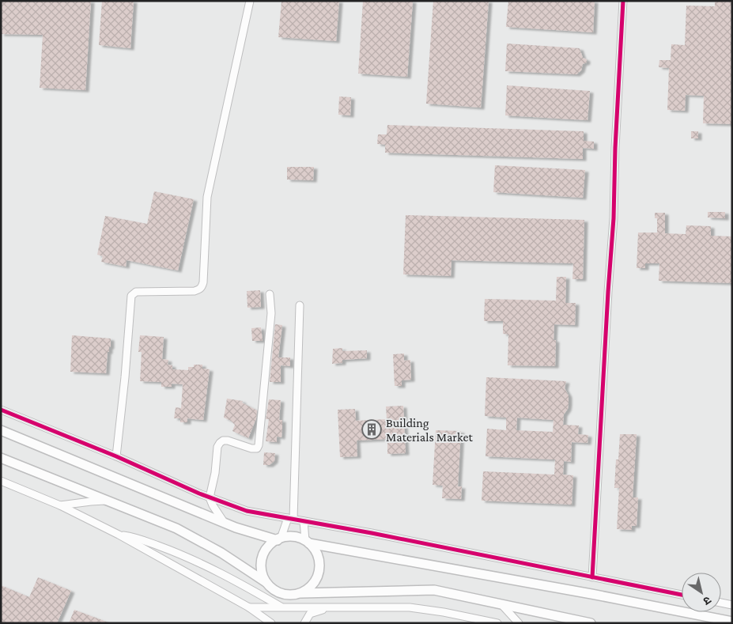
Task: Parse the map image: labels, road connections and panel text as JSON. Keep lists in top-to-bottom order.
{
  "places": {
    "building": ["Building Materials Market"]
  },
  "north": "bottom right"
}
